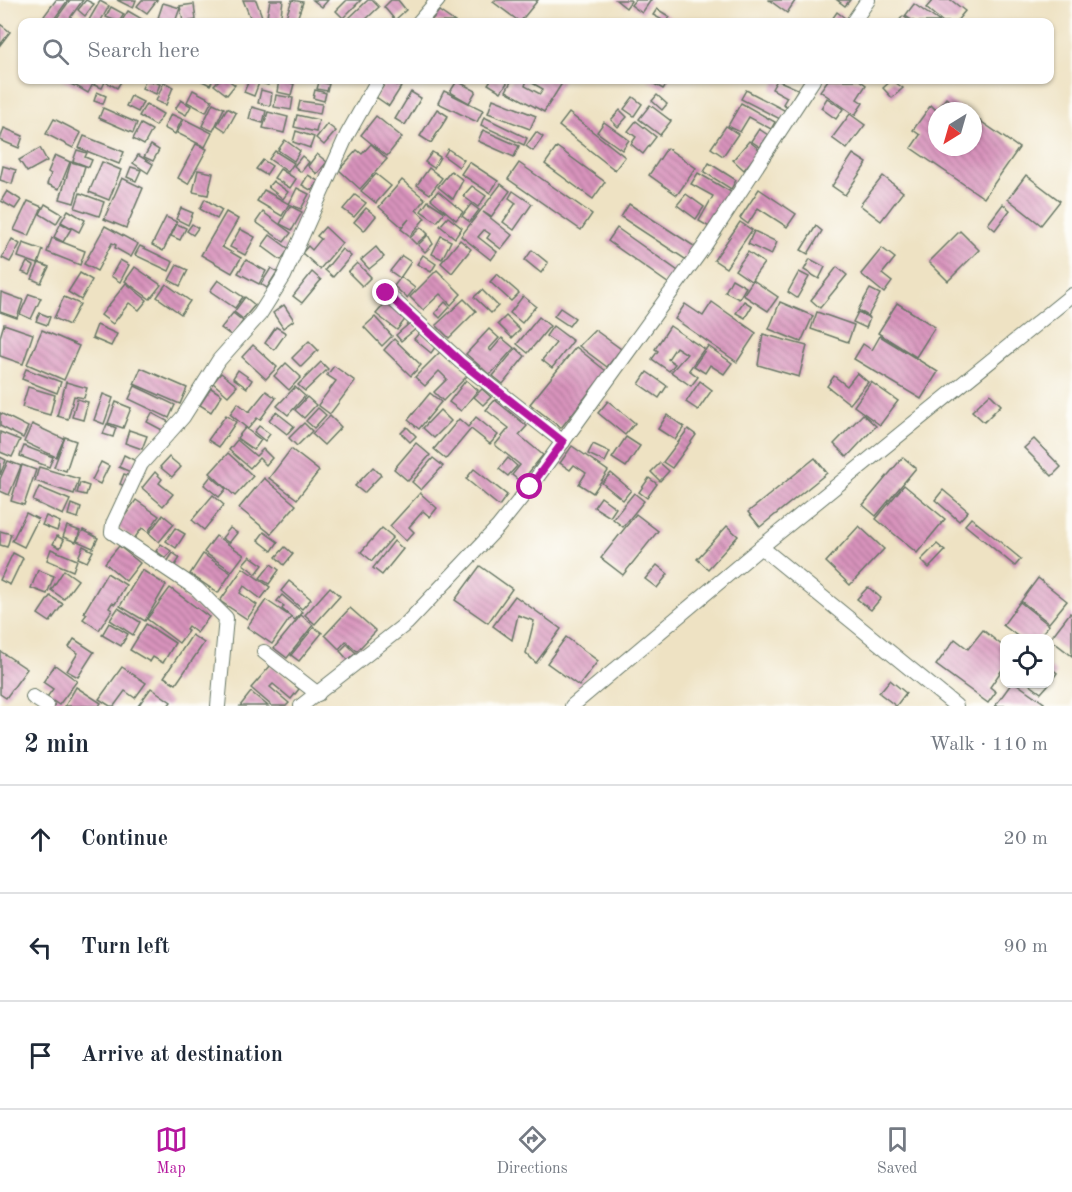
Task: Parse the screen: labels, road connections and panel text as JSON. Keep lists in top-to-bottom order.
{
  "north": "bottom left",
  "page": {
    "search": "Search here",
    "heading": ["2 min", "Walk · 110 m"],
    "list": [
      ["Continue", "20 m"],
      ["Turn left", "90 m"],
      "Arrive at destination"
    ],
    "nav": ["Map", "Directions", "Saved"]
  }
}
